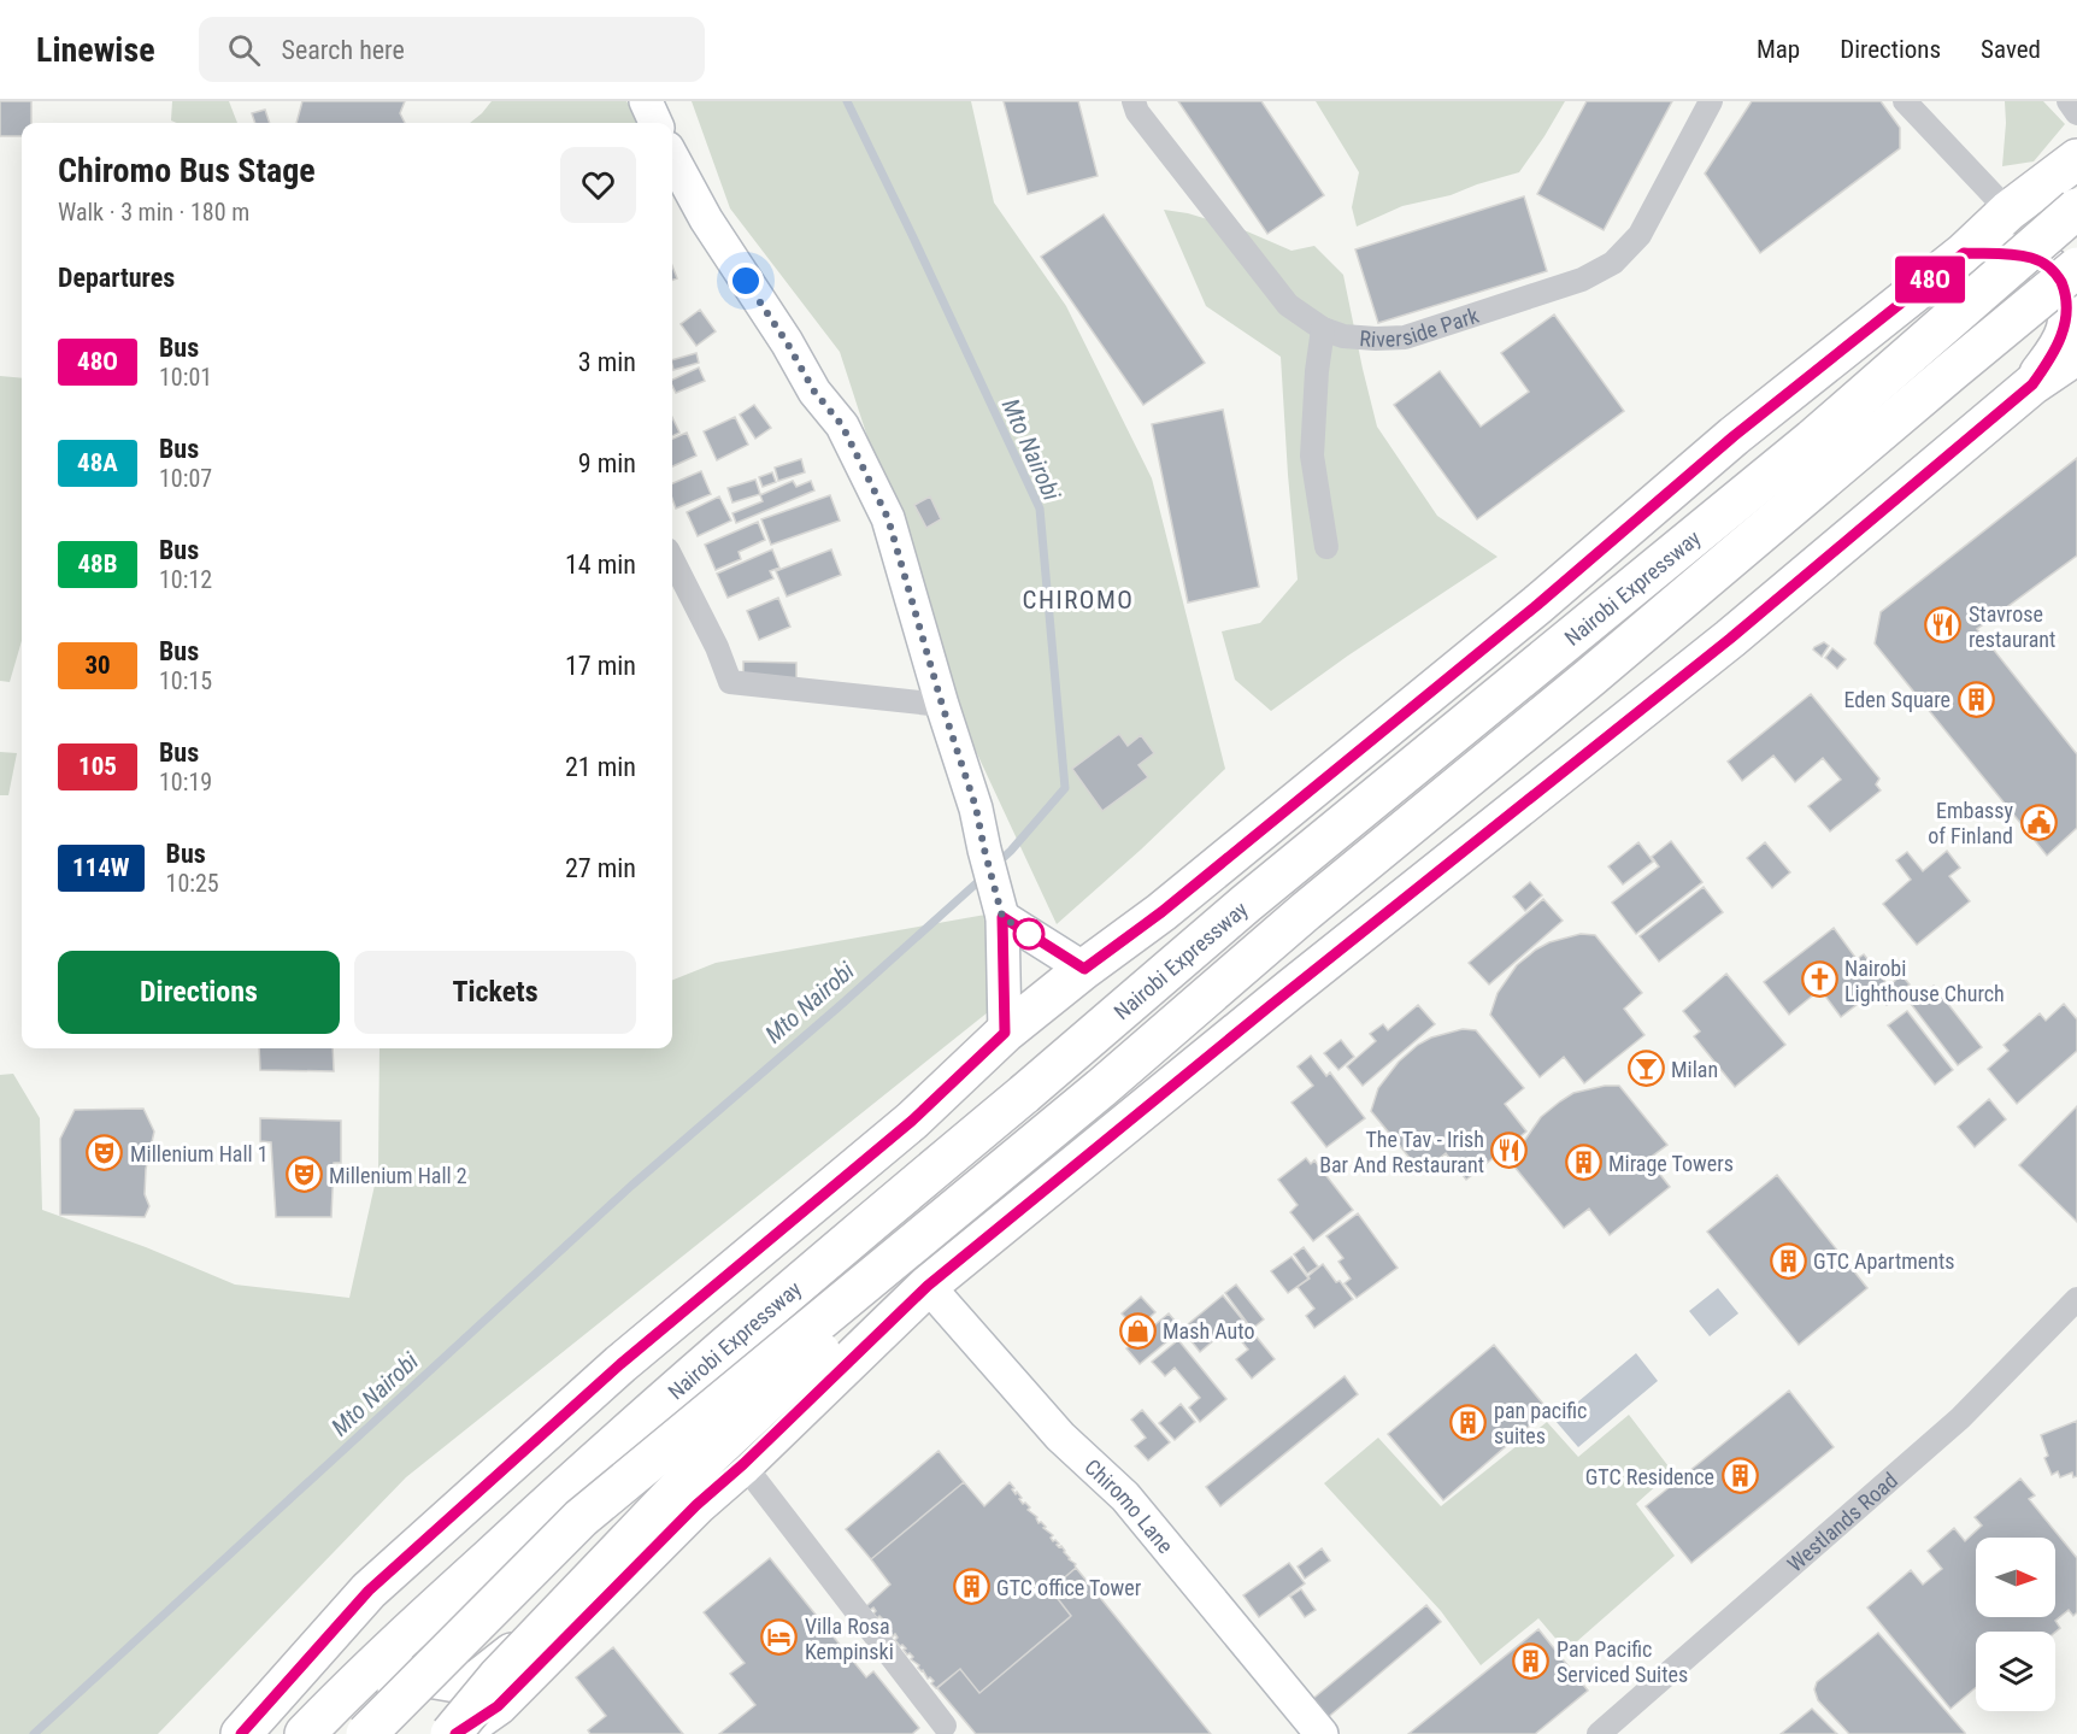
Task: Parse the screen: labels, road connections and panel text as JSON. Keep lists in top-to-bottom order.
{
  "streets": {
    "highway": ["Nairobi Expressway"],
    "street": ["Riverside Park", "Chiromo Lane", "Westlands Road"]
  },
  "districts": ["CHIROMO"],
  "water": ["Mto Nairobi"],
  "places": {
    "restaurant": ["Stavrose restaurant", "The Tav - Irish Bar And Restaurant"],
    "building": [
      "Eden Square",
      "Mirage Towers",
      "GTC Apartments",
      "pan pacific suites",
      "GTC Residence",
      "GTC office Tower",
      "Pan Pacific Serviced Suites"
    ],
    "public building": ["Embassy of Finland"],
    "church": ["Nairobi Lighthouse Church"],
    "bar": ["Milan"],
    "theatre": ["Millenium Hall 1", "Millenium Hall 2"],
    "shop": ["Mash Auto"],
    "hotel": ["Villa Rosa Kempinski"]
  },
  "lines": ["bus line 48O"],
  "north": "right",
  "page": {
    "header": "Linewise",
    "search": "Search here",
    "nav": ["Map", "Directions", "Saved"],
    "on_map": "48O",
    "heading": [
      ["Chiromo Bus Stage", "Walk · 3 min · 180 m"],
      "Departures"
    ],
    "list": [
      {
        "mark": "48O",
        "name": "Bus",
        "note": "10:01",
        "value": "3 min"
      },
      {
        "mark": "48A",
        "name": "Bus",
        "note": "10:07",
        "value": "9 min"
      },
      {
        "mark": "48B",
        "name": "Bus",
        "note": "10:12",
        "value": "14 min"
      },
      {
        "mark": "30",
        "name": "Bus",
        "note": "10:15",
        "value": "17 min"
      },
      {
        "mark": "105",
        "name": "Bus",
        "note": "10:19",
        "value": "21 min"
      },
      {
        "mark": "114W",
        "name": "Bus",
        "note": "10:25",
        "value": "27 min"
      }
    ],
    "buttons": ["Directions", "Tickets"]
  }
}
